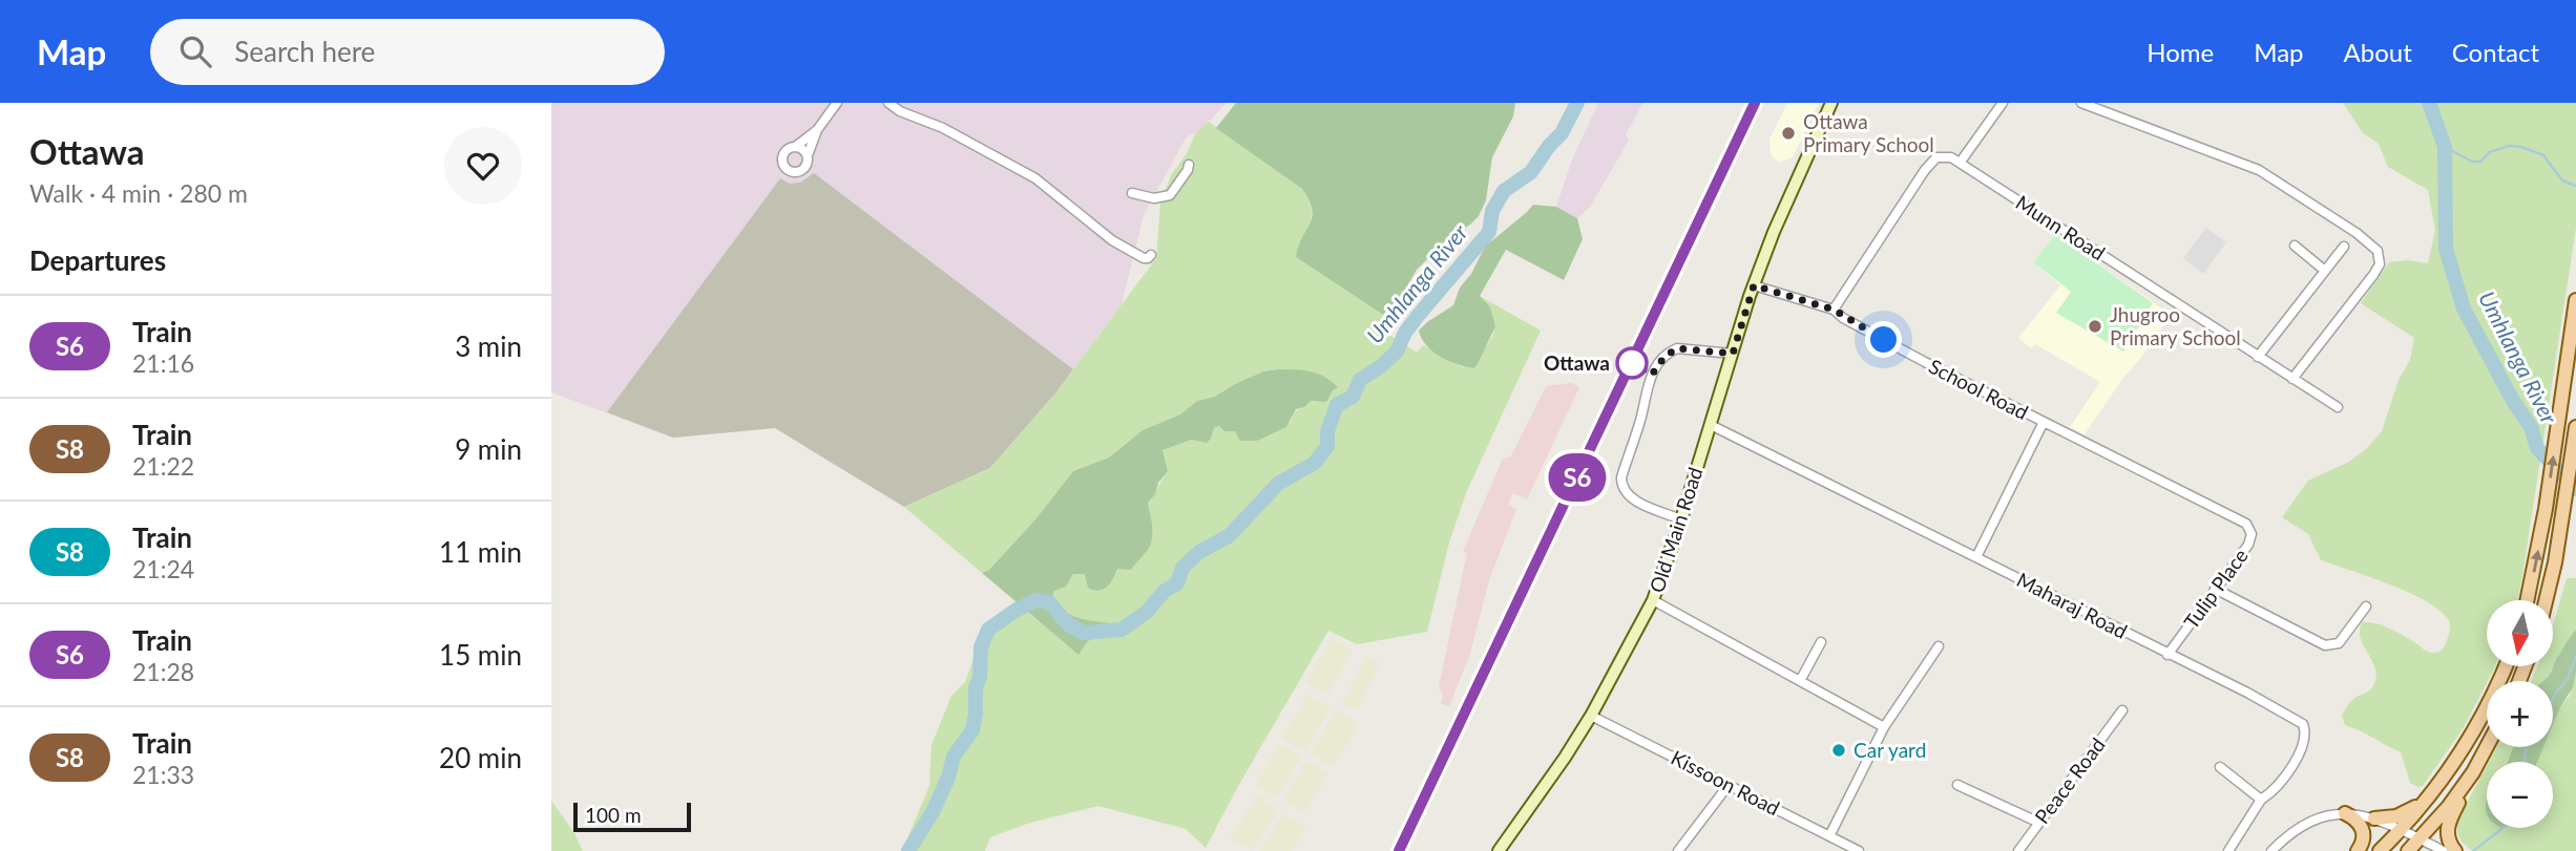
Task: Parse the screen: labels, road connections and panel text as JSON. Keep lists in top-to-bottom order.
{
  "streets": {
    "street": [
      "Munn Road",
      "School Road",
      "Old Main Road",
      "Tulip Place",
      "Maharaj Road",
      "Peace Road",
      "Kissoon Road"
    ]
  },
  "crossings": [
    ["School Road", "Old Main Road"],
    ["School Road", "Tulip Place"],
    ["School Road", "Maharaj Road"],
    ["Old Main Road", "Maharaj Road"],
    ["Old Main Road", "Kissoon Road"],
    ["Tulip Place", "Maharaj Road"]
  ],
  "water": ["Umhlanga River"],
  "places": [
    "Ottawa Primary School",
    "Jhugroo Primary School",
    "Ottawa",
    "Car yard"
  ],
  "scale_bar": "100 m",
  "north": "bottom",
  "page": {
    "header": "Map",
    "search": "Search here",
    "nav": [
      "Home",
      "Map",
      "About",
      "Contact"
    ],
    "heading": [
      ["Ottawa", "Walk · 4 min · 280 m"],
      "Departures"
    ],
    "on_map": "S6",
    "list": [
      {
        "mark": "S6",
        "name": "Train",
        "note": "21:16",
        "value": "3 min"
      },
      {
        "mark": "S8",
        "name": "Train",
        "note": "21:22",
        "value": "9 min"
      },
      {
        "mark": "S8",
        "name": "Train",
        "note": "21:24",
        "value": "11 min"
      },
      {
        "mark": "S6",
        "name": "Train",
        "note": "21:28",
        "value": "15 min"
      },
      {
        "mark": "S8",
        "name": "Train",
        "note": "21:33",
        "value": "20 min"
      }
    ],
    "map_buttons": ["+", "−"],
    "scale": "100 m"
  }
}
